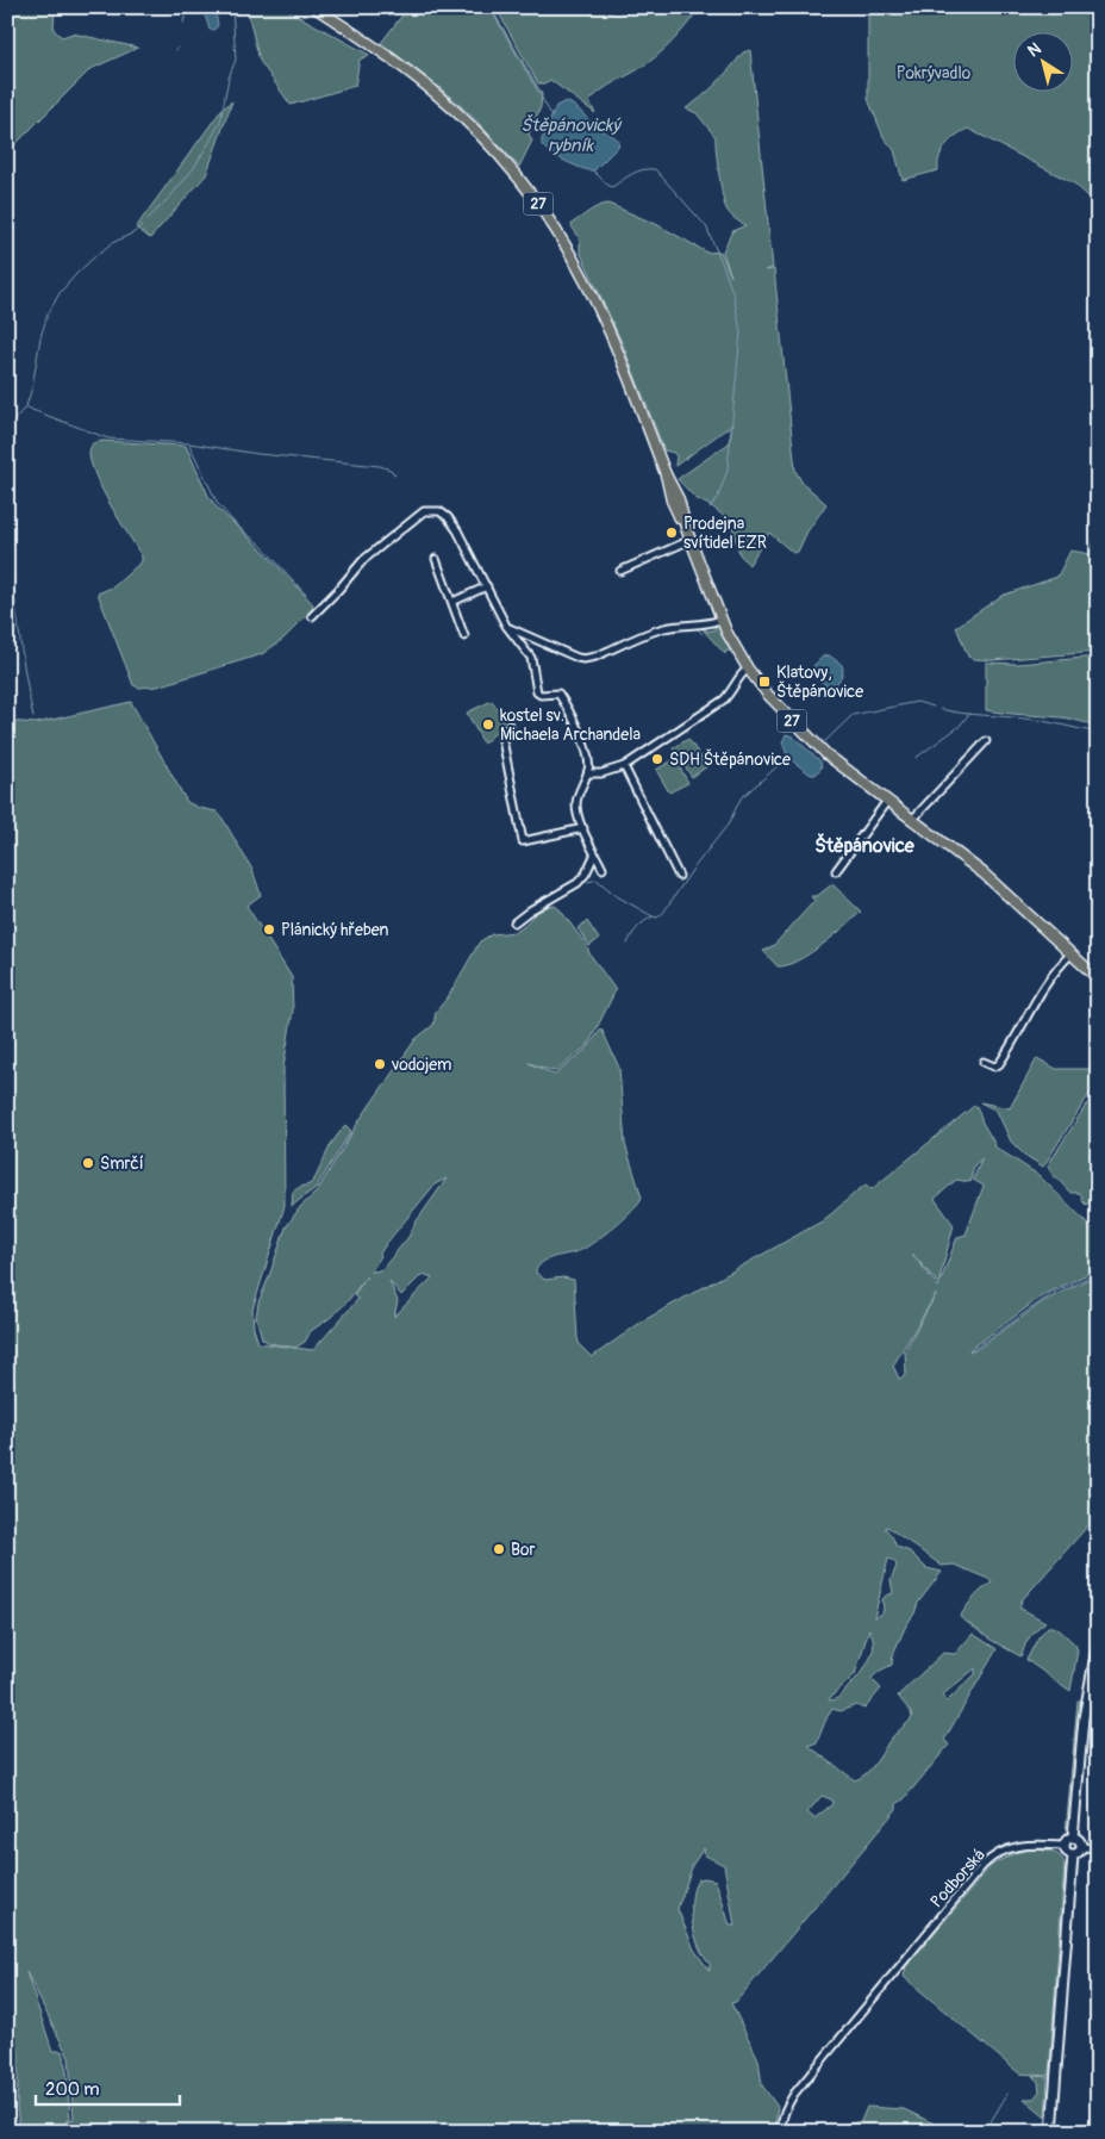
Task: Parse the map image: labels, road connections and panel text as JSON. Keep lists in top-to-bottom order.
{
  "streets": {
    "main road": ["27"],
    "street": ["Podborská"]
  },
  "districts": ["Štěpánovice"],
  "water": ["Štěpánovický rybník"],
  "parks": ["Pokrývadlo"],
  "places": {
    "other": [
      "Prodejna svítidel EZR",
      "kostel sv. Michaela Archandela",
      "SDH Štěpánovice",
      "Plánický hřeben",
      "vodojem",
      "Smrčí",
      "Bor"
    ],
    "transit": ["Klatovy, Štěpánovice"]
  },
  "scale_bar": "200 m",
  "north": "top left"
}
